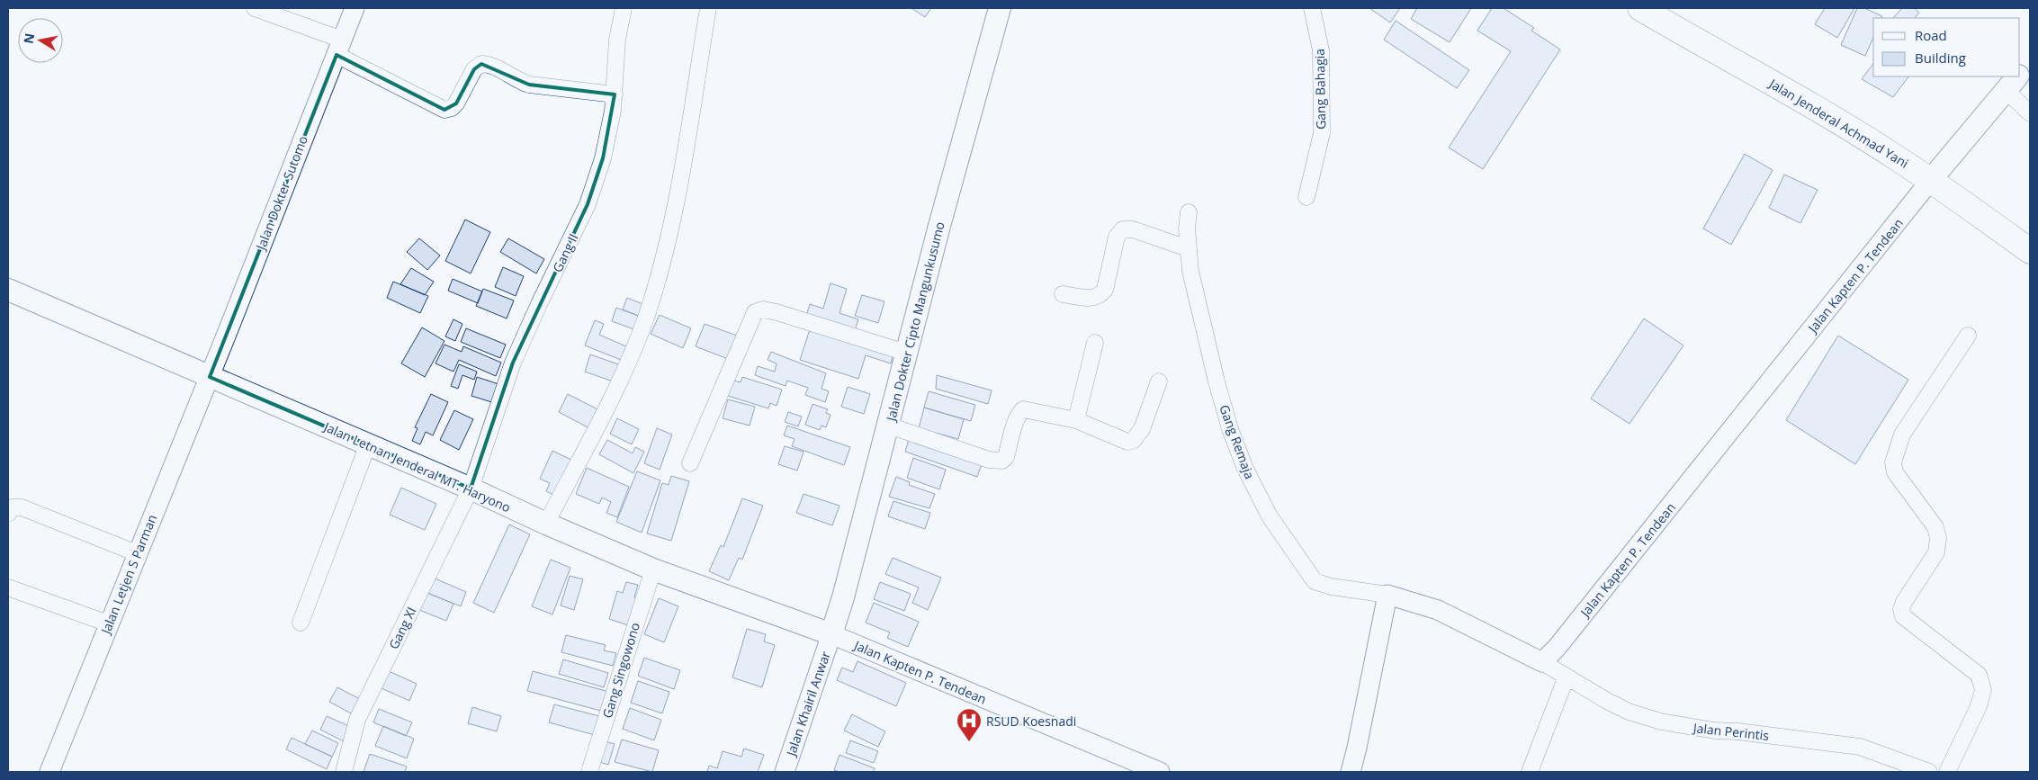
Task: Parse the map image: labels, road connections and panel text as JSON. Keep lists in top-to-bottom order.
{
  "streets": {
    "main road": ["Jalan Jenderal Achmad Yani", "Jalan Dokter Cipto Mangunkusumo", "Jalan Letnan Jenderal MT. Haryono"],
    "street": [
      "Gang Bahagia",
      "Jalan Dokter Sutomo",
      "Gang II",
      "Jalan Kapten P. Tendean",
      "Gang Remaja",
      "Jalan Letjen S Parman",
      "Gang XI",
      "Gang Singowono",
      "Jalan Khairil Anwar",
      "Jalan Perintis"
    ]
  },
  "crossings": [
    ["Jalan Jenderal Achmad Yani", "Jalan Kapten P. Tendean"],
    ["Jalan Dokter Sutomo", "Jalan Letnan Jenderal MT. Haryono"],
    ["Jalan Dokter Sutomo", "Jalan Letjen S Parman"],
    ["Gang II", "Jalan Letnan Jenderal MT. Haryono"],
    ["Gang II", "Gang XI"],
    ["Jalan Kapten P. Tendean", "Jalan Dokter Cipto Mangunkusumo"],
    ["Jalan Kapten P. Tendean", "Jalan Letnan Jenderal MT. Haryono"],
    ["Jalan Kapten P. Tendean", "Jalan Khairil Anwar"],
    ["Jalan Kapten P. Tendean", "Jalan Perintis"],
    ["Jalan Dokter Cipto Mangunkusumo", "Jalan Letnan Jenderal MT. Haryono"],
    ["Jalan Dokter Cipto Mangunkusumo", "Jalan Khairil Anwar"],
    ["Jalan Letnan Jenderal MT. Haryono", "Jalan Letjen S Parman"],
    ["Jalan Letnan Jenderal MT. Haryono", "Gang XI"],
    ["Jalan Letnan Jenderal MT. Haryono", "Gang Singowono"],
    ["Jalan Letnan Jenderal MT. Haryono", "Jalan Khairil Anwar"]
  ],
  "places": {
    "hospital": ["RSUD Koesnadi"]
  },
  "legend": ["Road", "Building"],
  "north": "left"
}
